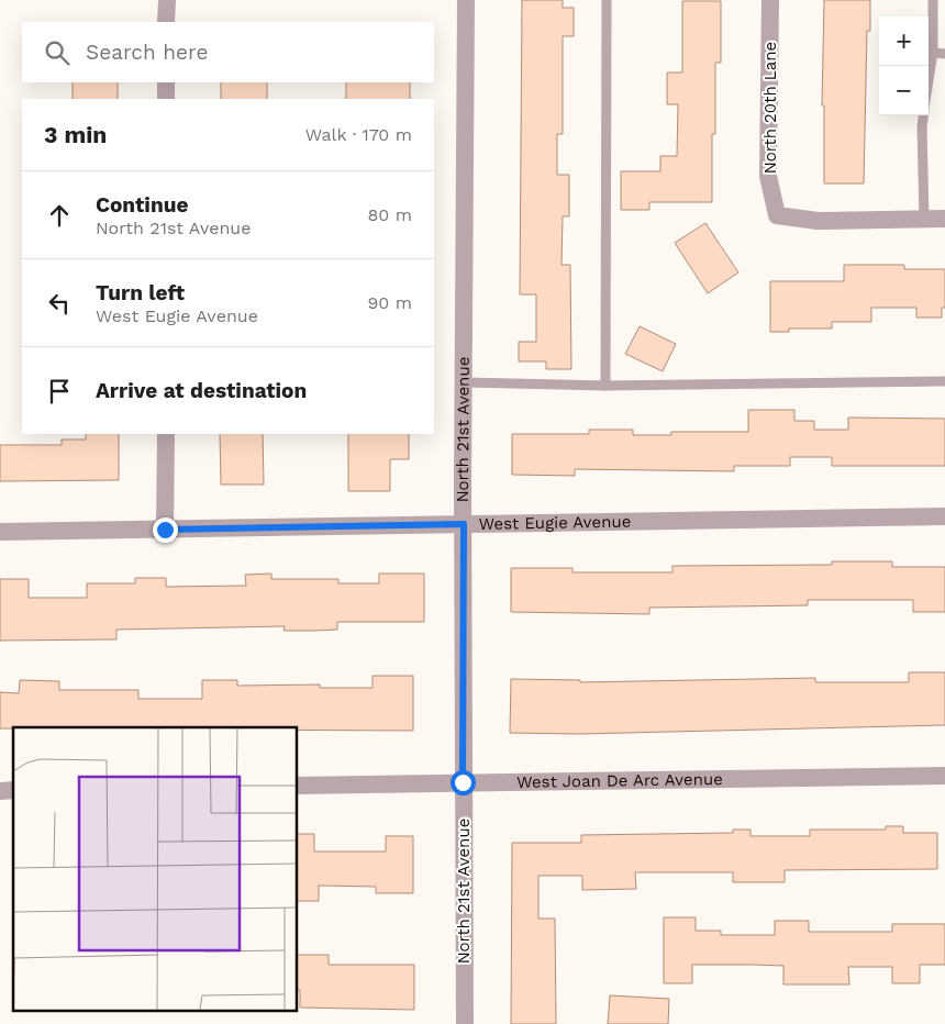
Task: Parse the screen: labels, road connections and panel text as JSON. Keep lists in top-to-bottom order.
{
  "streets": {
    "street": [
      "North 20th Lane",
      "North 21st Avenue",
      "West Eugie Avenue",
      "West Joan De Arc Avenue"
    ]
  },
  "crossings": [
    ["North 21st Avenue", "West Eugie Avenue"],
    ["North 21st Avenue", "West Joan De Arc Avenue"]
  ],
  "page": {
    "map_buttons": ["+", "−"],
    "search": "Search here",
    "heading": ["3 min", "Walk · 170 m"],
    "list": [
      ["Continue", "North 21st Avenue", "80 m"],
      ["Turn left", "West Eugie Avenue", "90 m"],
      "Arrive at destination"
    ]
  }
}
